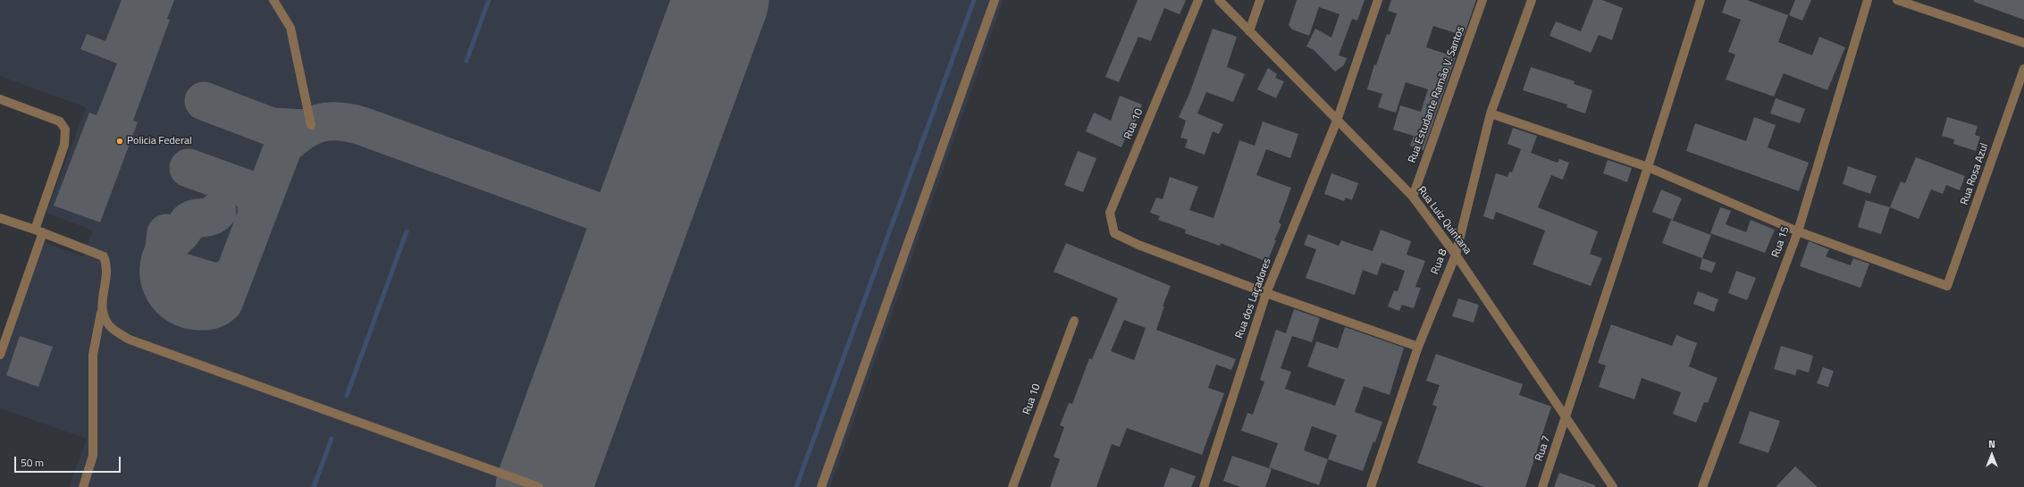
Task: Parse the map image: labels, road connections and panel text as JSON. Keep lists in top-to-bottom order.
{
  "streets": {
    "street": [
      "Rua Estudante Ramão V. Santos",
      "Rua 10",
      "Rua Rosa Azul",
      "Rua Luiz Quintana",
      "Rua 15",
      "Rua 8",
      "Rua dos Laçadores",
      "Rua 7"
    ]
  },
  "crossings": [
    ["Rua Estudante Ramão V. Santos", "Rua Luiz Quintana"],
    ["Rua 10", "Rua dos Laçadores"],
    ["Rua Rosa Azul", "Rua 15"],
    ["Rua Luiz Quintana", "Rua 8"],
    ["Rua Luiz Quintana", "Rua dos Laçadores"],
    ["Rua Luiz Quintana", "Rua 7"]
  ],
  "places": ["Policia Federal"],
  "scale_bar": "50 m",
  "north": "top"
}
